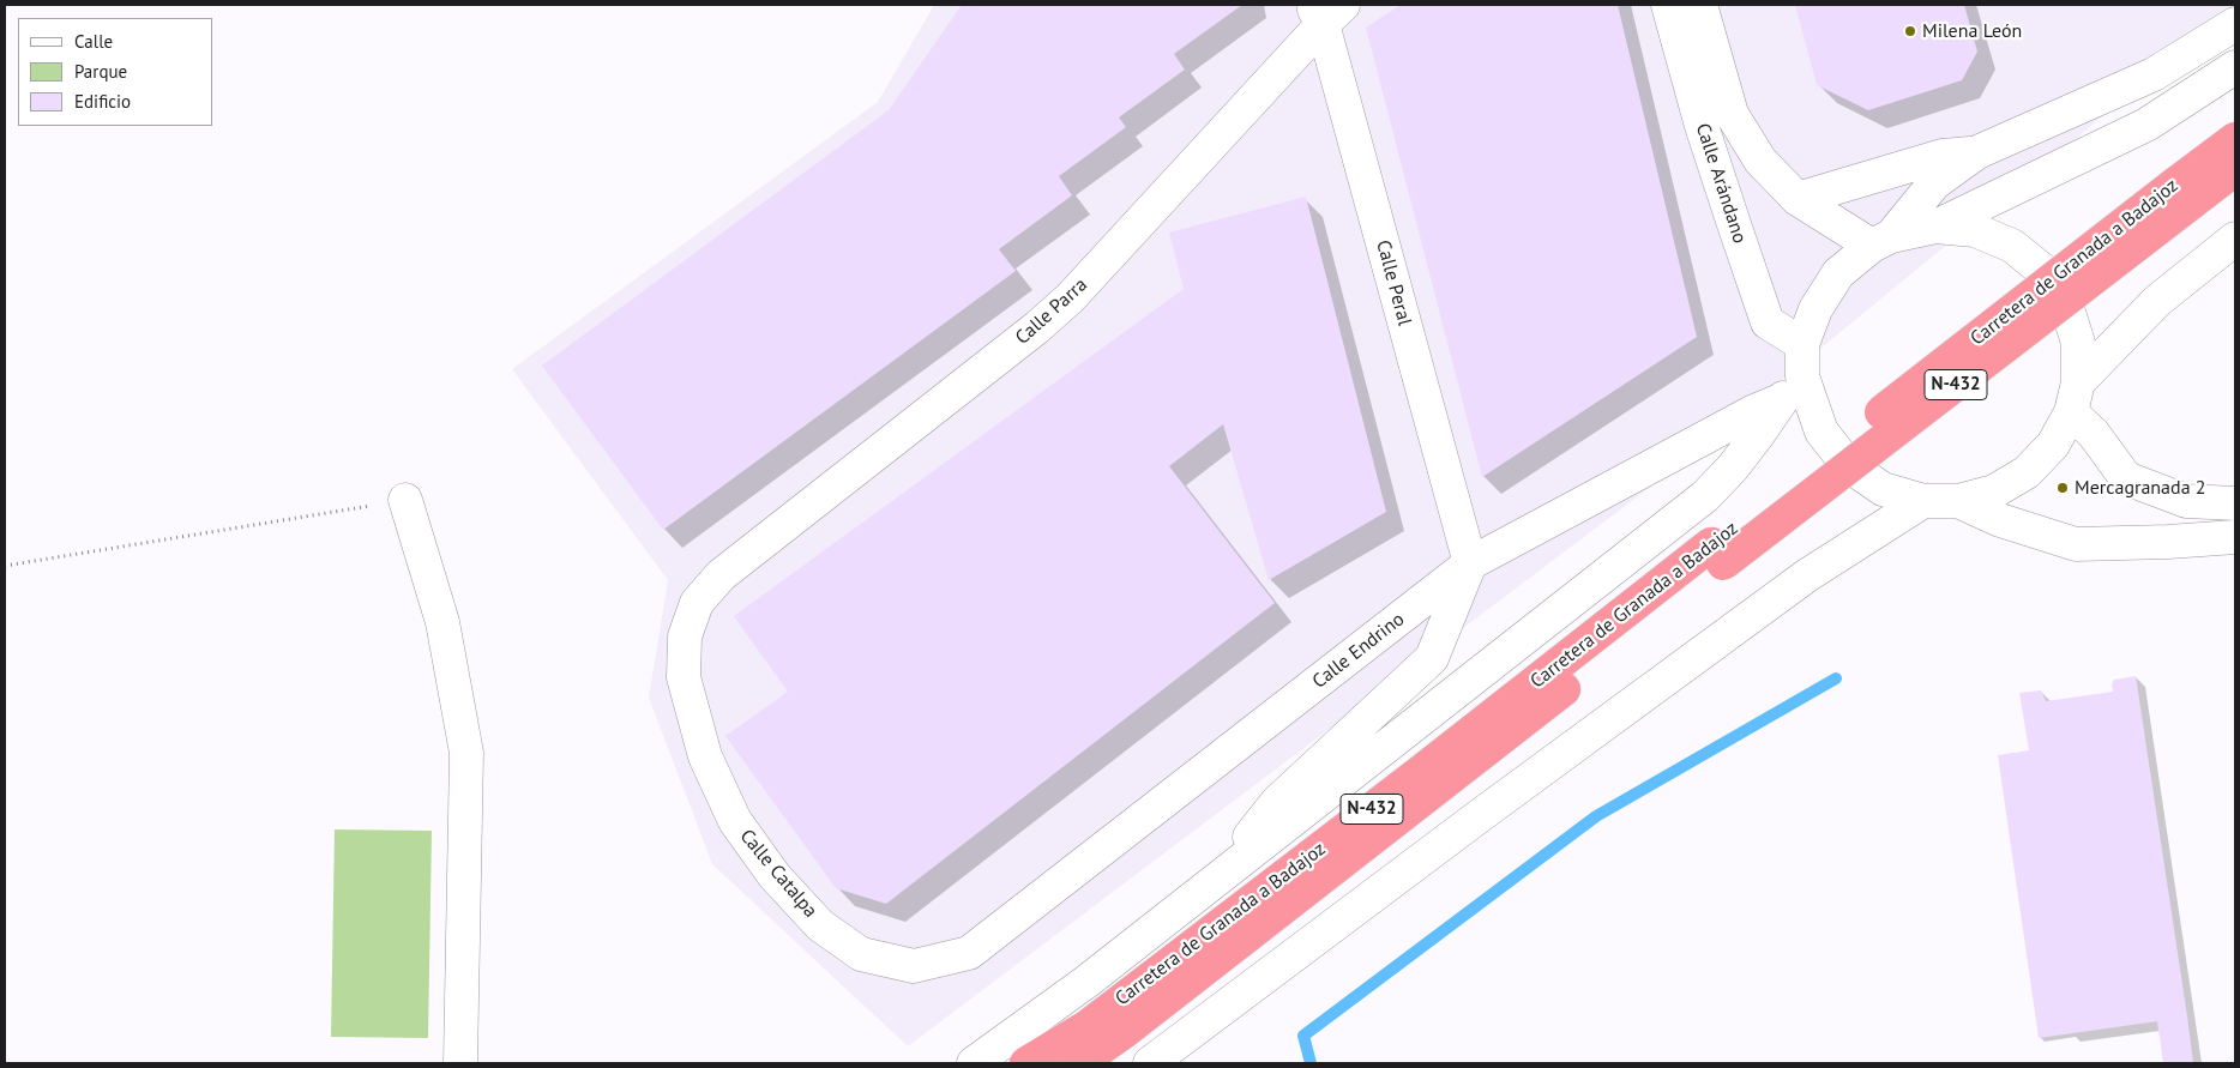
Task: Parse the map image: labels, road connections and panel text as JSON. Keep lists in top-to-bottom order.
{
  "streets": {
    "highway": ["Carretera de Granada a Badajoz", "N-432"],
    "street": [
      "Calle Arándano",
      "Calle Peral",
      "Calle Parra",
      "Calle Endrino",
      "Calle Catalpa"
    ]
  },
  "crossings": [
    ["Calle Peral", "Calle Parra"],
    ["Calle Peral", "Calle Endrino"],
    ["Calle Parra", "Calle Catalpa"],
    ["Calle Endrino", "Calle Catalpa"]
  ],
  "places": ["Milena León", "Mercagranada 2"],
  "legend": ["Calle", "Parque", "Edificio"]
}
